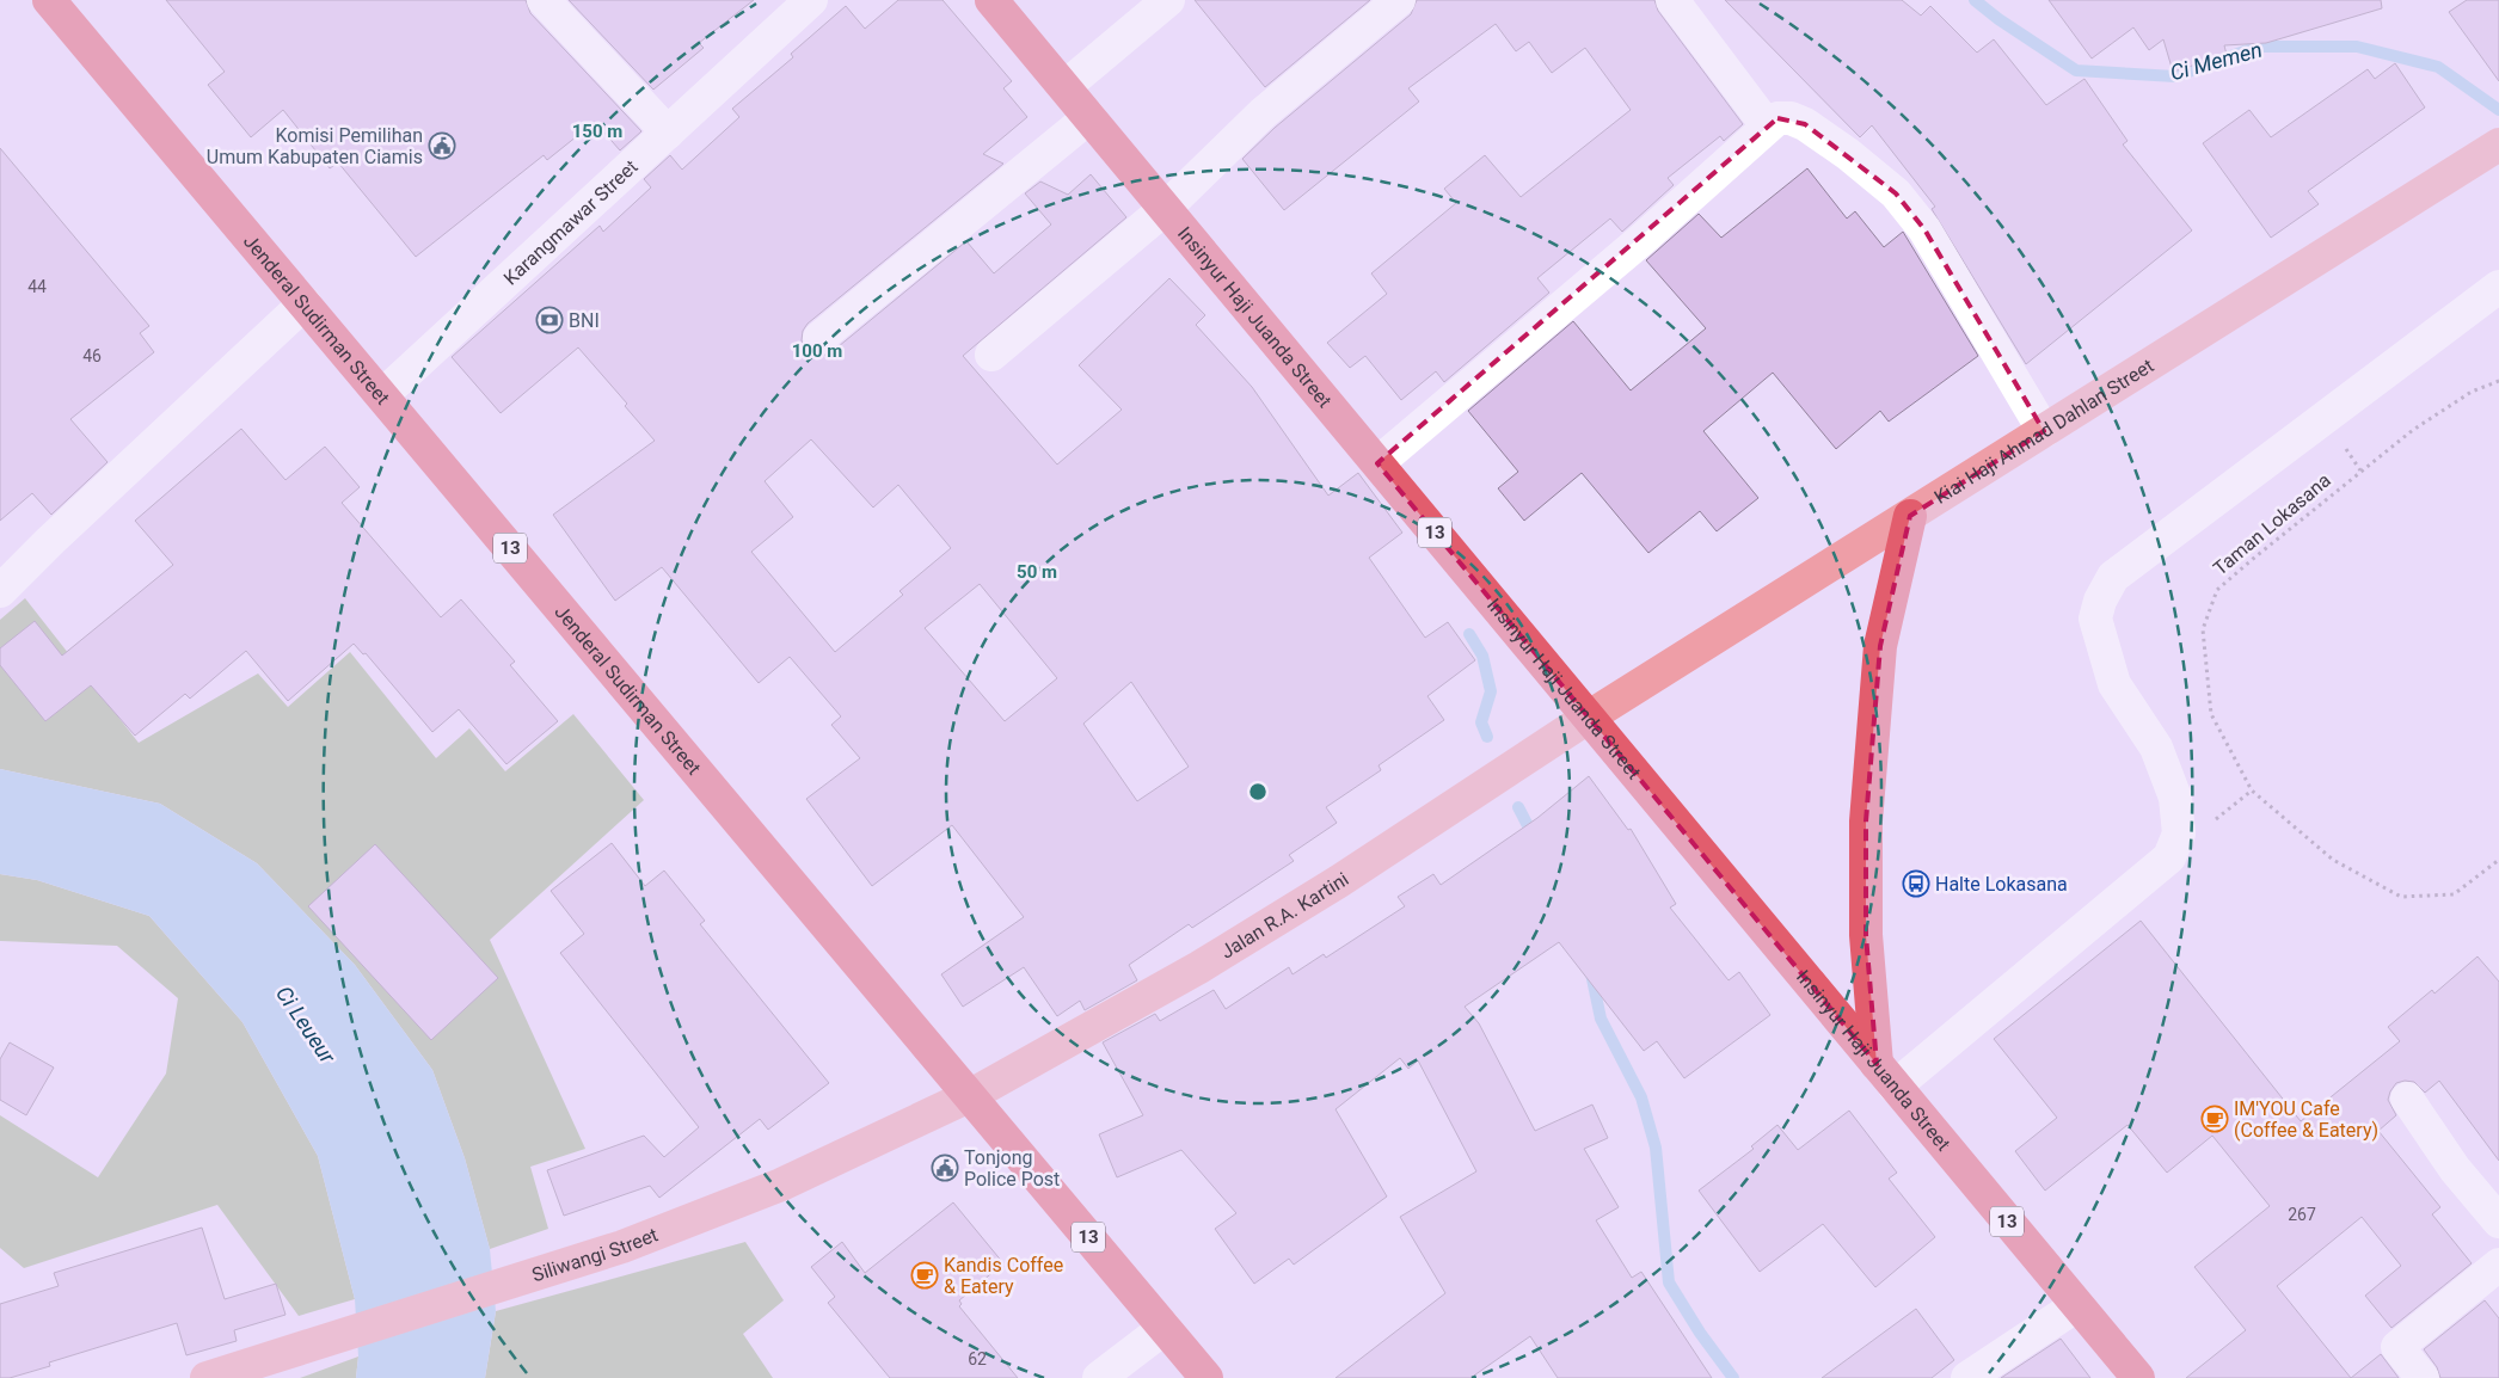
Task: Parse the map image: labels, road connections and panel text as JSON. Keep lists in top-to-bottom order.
{
  "streets": {
    "highway": ["Insinyur Haji Juanda Street", "Jenderal Sudirman Street", "13"],
    "main road": ["Kiai Haji Ahmad Dahlan Street", "Jalan R.A. Kartini", "Siliwangi Street"],
    "street": ["Karangmawar Street"],
    "path": ["Taman Lokasana"]
  },
  "crossings": [
    ["Karangmawar Street", "Jenderal Sudirman Street"],
    ["Insinyur Haji Juanda Street", "Kiai Haji Ahmad Dahlan Street"],
    ["Insinyur Haji Juanda Street", "Jalan R.A. Kartini"],
    ["Jenderal Sudirman Street", "Jalan R.A. Kartini"],
    ["Jenderal Sudirman Street", "Siliwangi Street"],
    ["Kiai Haji Ahmad Dahlan Street", "Jalan R.A. Kartini"],
    ["Jalan R.A. Kartini", "Siliwangi Street"]
  ],
  "water": ["Ci Memen", "Ci Leueur"],
  "places": {
    "public building": ["Komisi Pemilihan Umum Kabupaten Ciamis", "Tonjong Police Post"],
    "bank": ["BNI"],
    "bus stop": ["Halte Lokasana"],
    "cafe": ["IM'YOU Cafe (Coffee & Eatery)", "Kandis Coffee & Eatery"]
  },
  "house_numbers": [
    "44",
    "46",
    "267",
    "62"
  ],
  "rings": ["150 m", "100 m", "50 m"]
}
